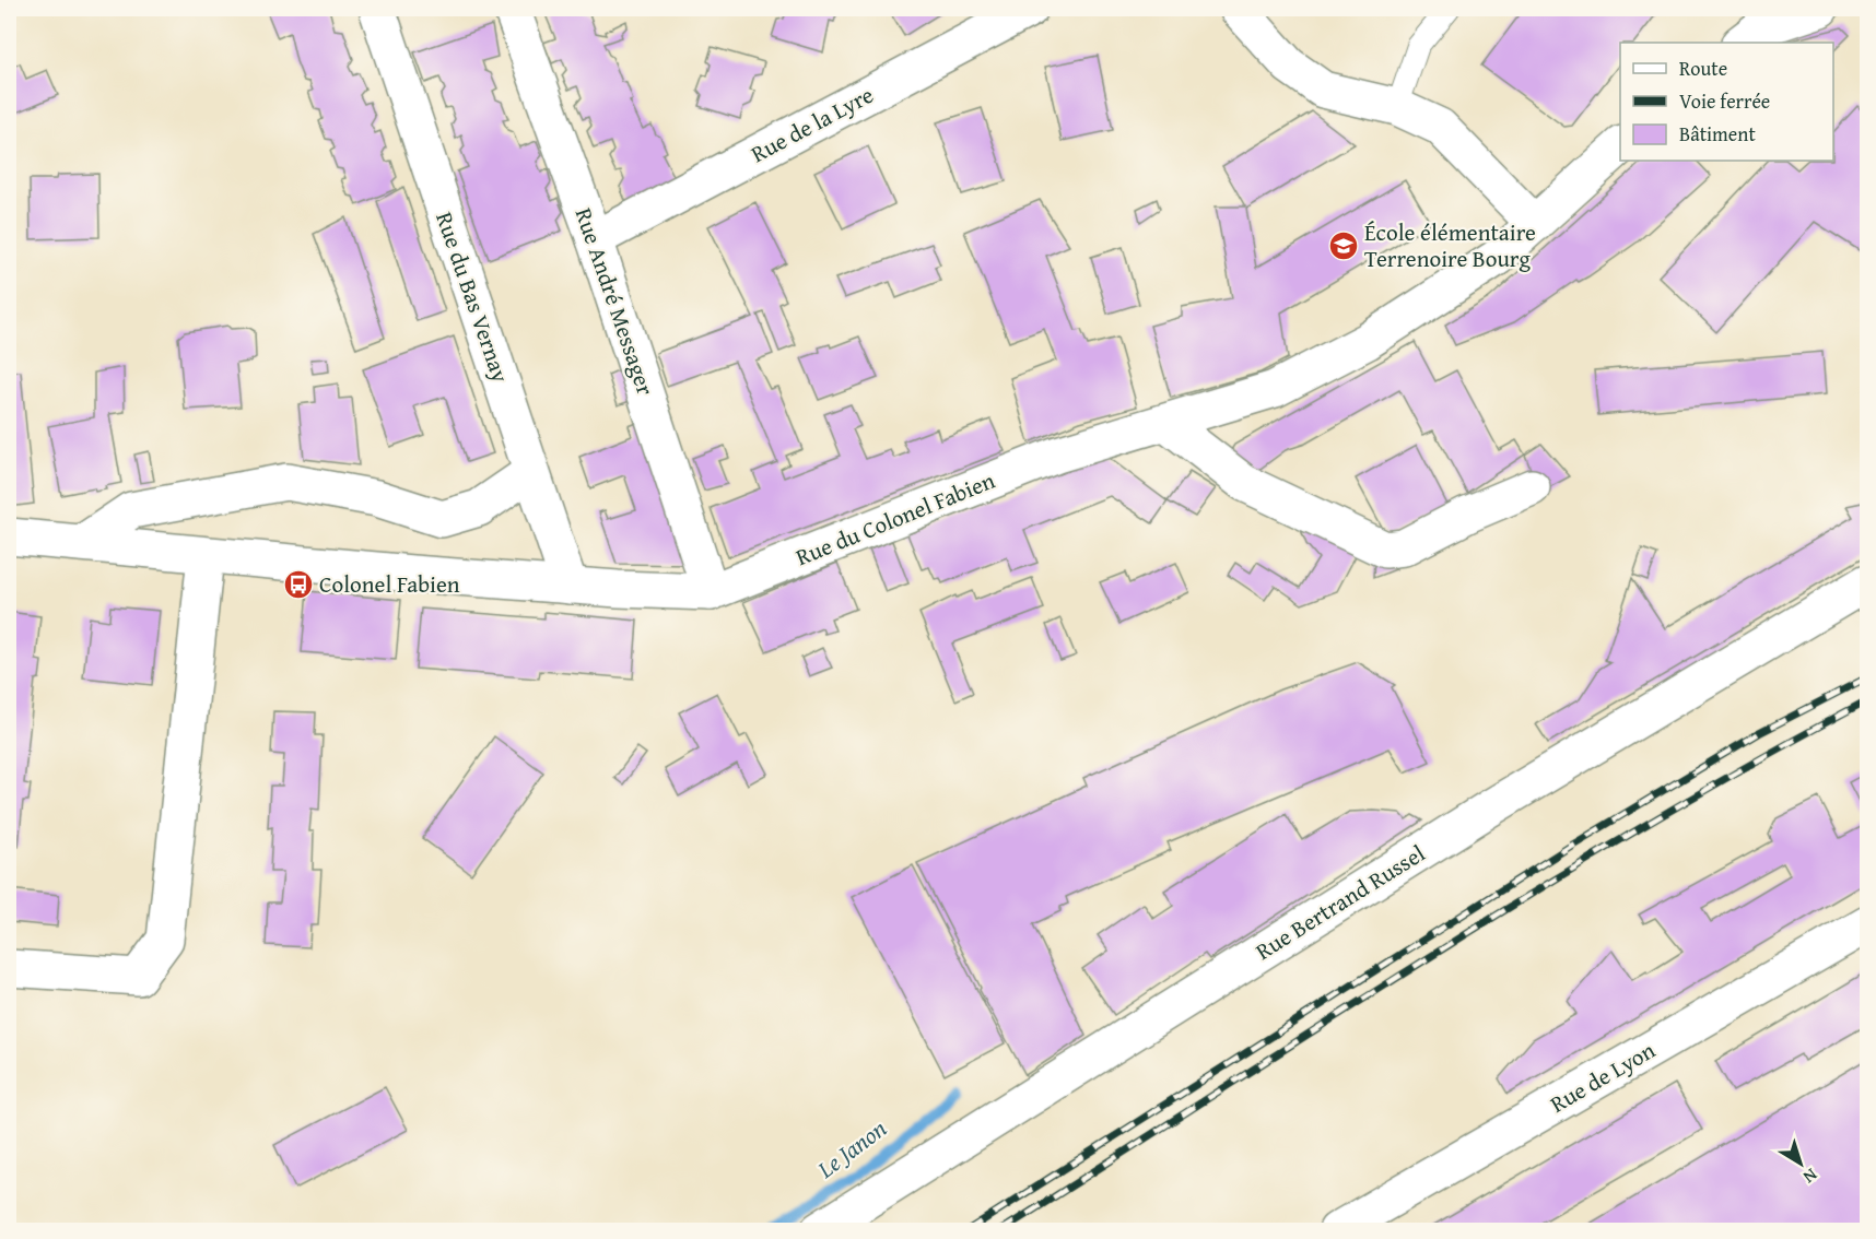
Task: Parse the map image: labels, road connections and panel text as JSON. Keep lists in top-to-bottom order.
{
  "streets": {
    "street": [
      "Rue de la Lyre",
      "Rue du Bas Vernay",
      "Rue André Messager",
      "Rue du Colonel Fabien",
      "Rue Bertrand Russel",
      "Rue de Lyon"
    ]
  },
  "crossings": [
    ["Rue de la Lyre", "Rue André Messager"],
    ["Rue du Bas Vernay", "Rue du Colonel Fabien"],
    ["Rue André Messager", "Rue du Colonel Fabien"]
  ],
  "water": ["Le Janon"],
  "places": {
    "school or university": ["École élémentaire Terrenoire Bourg"],
    "bus stop": ["Colonel Fabien"]
  },
  "legend": ["Route", "Voie ferrée", "Bâtiment"],
  "north": "bottom right"
}
